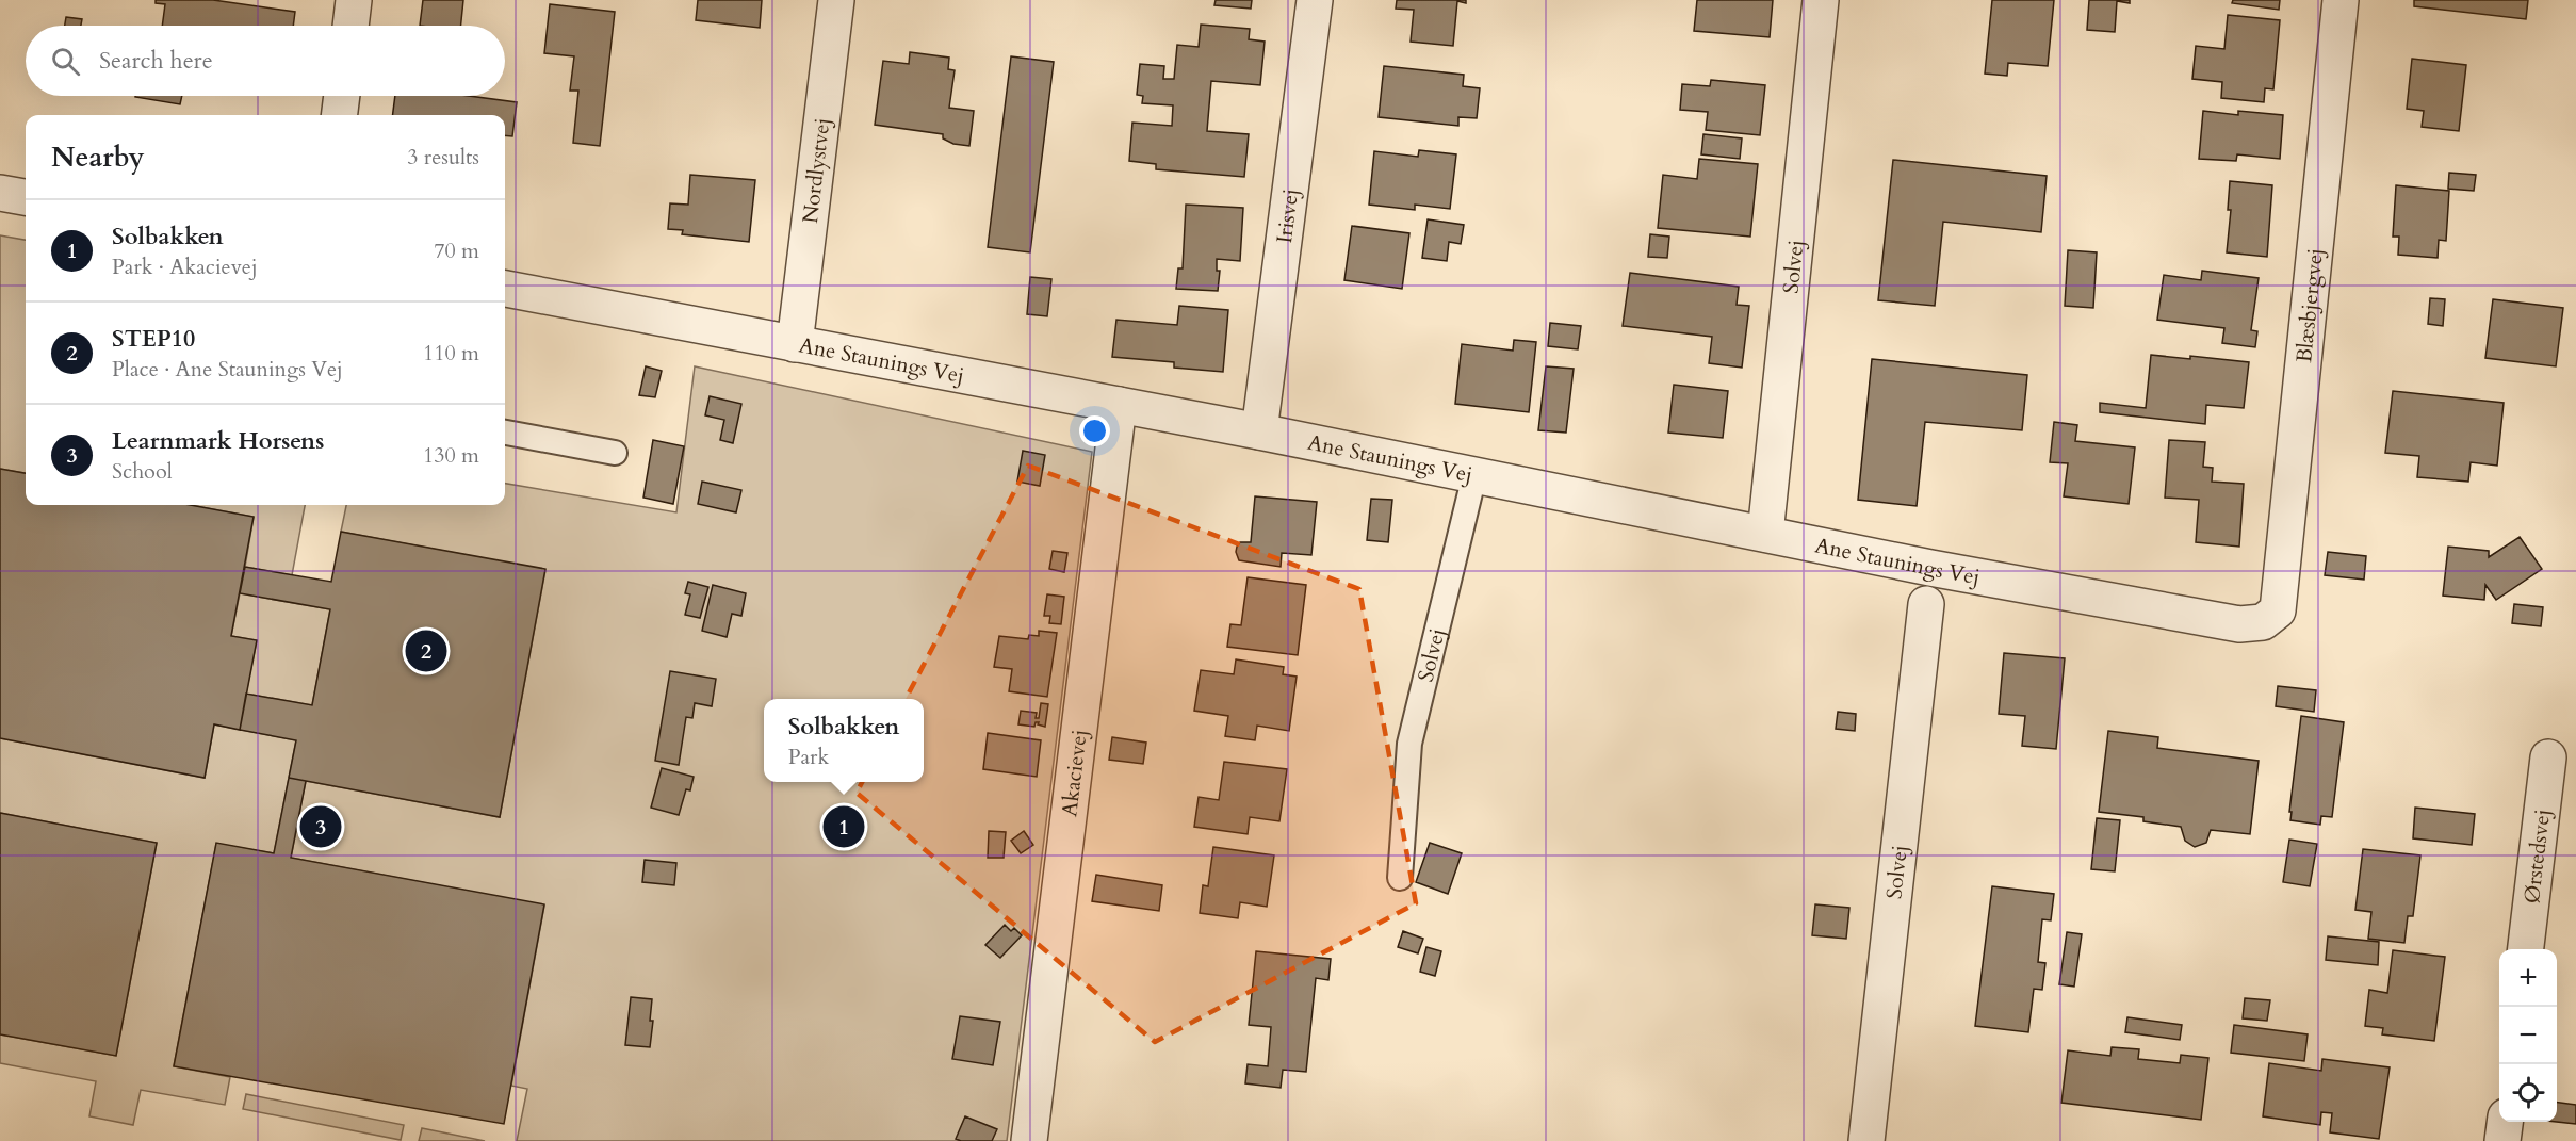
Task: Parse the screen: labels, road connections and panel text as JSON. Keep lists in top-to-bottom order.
{
  "streets": {
    "street": [
      "Nordlystvej",
      "Irisvej",
      "Solvej",
      "Blæsbjergvej",
      "Ane Staunings Vej",
      "Akacievej",
      "Ørstedsvej"
    ]
  },
  "crossings": [
    ["Nordlystvej", "Ane Staunings Vej"],
    ["Irisvej", "Ane Staunings Vej"],
    ["Solvej", "Ane Staunings Vej"],
    ["Blæsbjergvej", "Ane Staunings Vej"],
    ["Ane Staunings Vej", "Akacievej"]
  ],
  "page": {
    "search": "Search here",
    "heading": ["Nearby", "3 results"],
    "list": [
      {
        "mark": "1",
        "name": "Solbakken",
        "note": "Park · Akacievej",
        "value": "70 m"
      },
      {
        "mark": "2",
        "name": "STEP10",
        "note": "Place · Ane Staunings Vej",
        "value": "110 m"
      },
      {
        "mark": "3",
        "name": "Learnmark Horsens",
        "note": "School",
        "value": "130 m"
      }
    ],
    "pins": ["2", "1", "3"],
    "popup": ["Solbakken", "Park"],
    "map_buttons": ["+", "−"]
  }
}
